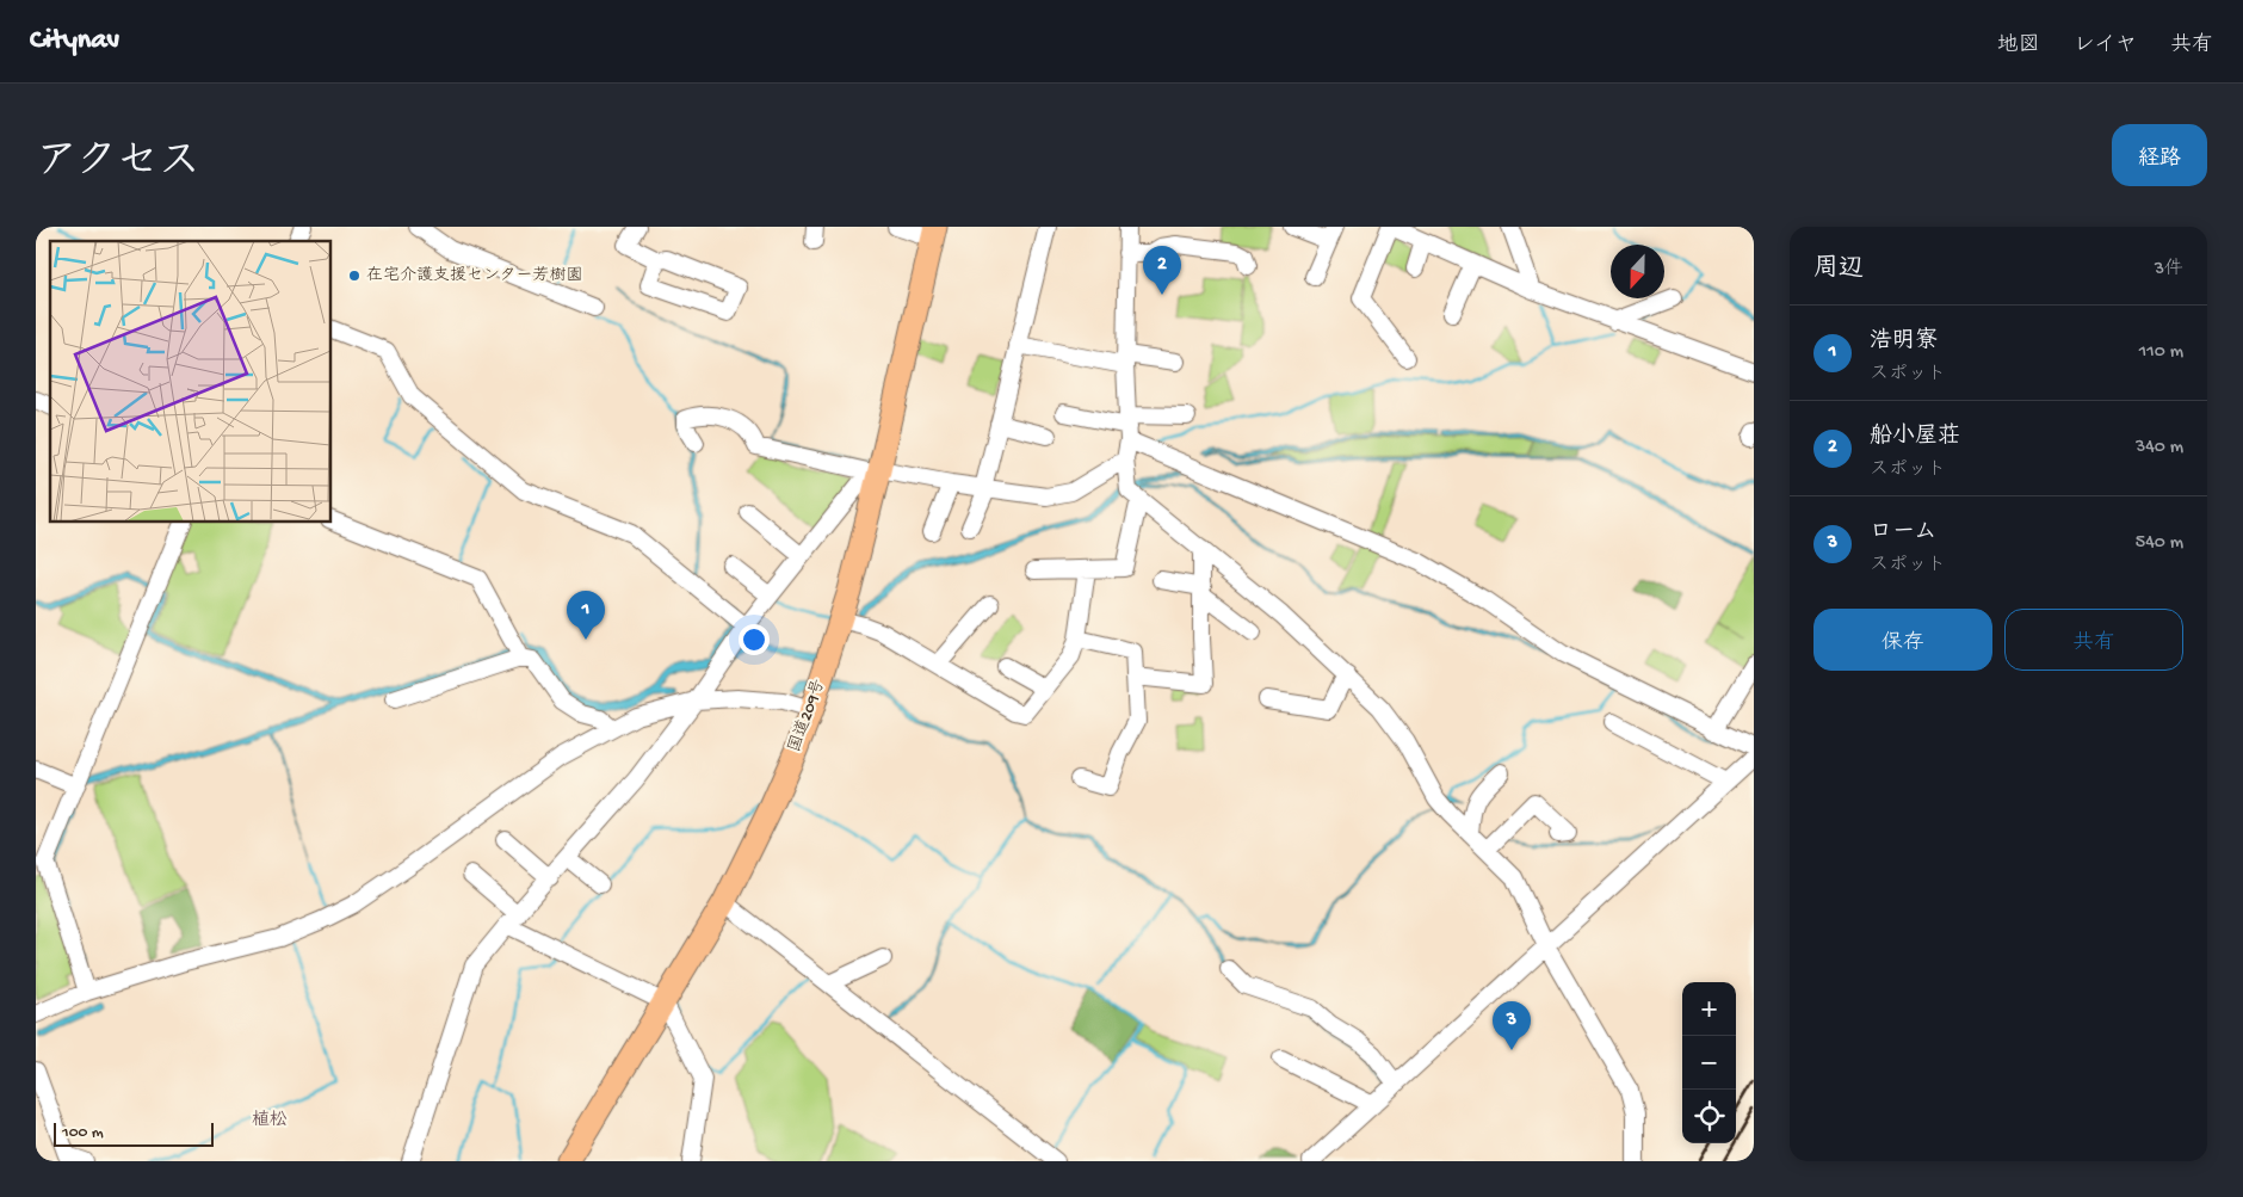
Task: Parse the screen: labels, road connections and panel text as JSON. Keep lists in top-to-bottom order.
{
  "streets": {
    "highway": ["国道209号"]
  },
  "districts": ["植松"],
  "places": ["在宅介護支援センター芳樹園"],
  "scale_bar": "100 m",
  "north": "bottom",
  "page": {
    "header": "Citynav",
    "nav": ["地図", "レイヤ", "共有"],
    "title": "アクセス",
    "buttons": [
      "経路",
      ["保存", "共有"]
    ],
    "heading": ["周辺", "3件"],
    "pins": ["2", "1", "3"],
    "list": [
      {
        "mark": "1",
        "name": "浩明寮",
        "note": "スポット",
        "value": "110 m"
      },
      {
        "mark": "2",
        "name": "船小屋荘",
        "note": "スポット",
        "value": "340 m"
      },
      {
        "mark": "3",
        "name": "ローム",
        "note": "スポット",
        "value": "540 m"
      }
    ],
    "map_buttons": ["+", "−"],
    "scale": "100 m"
  }
}
